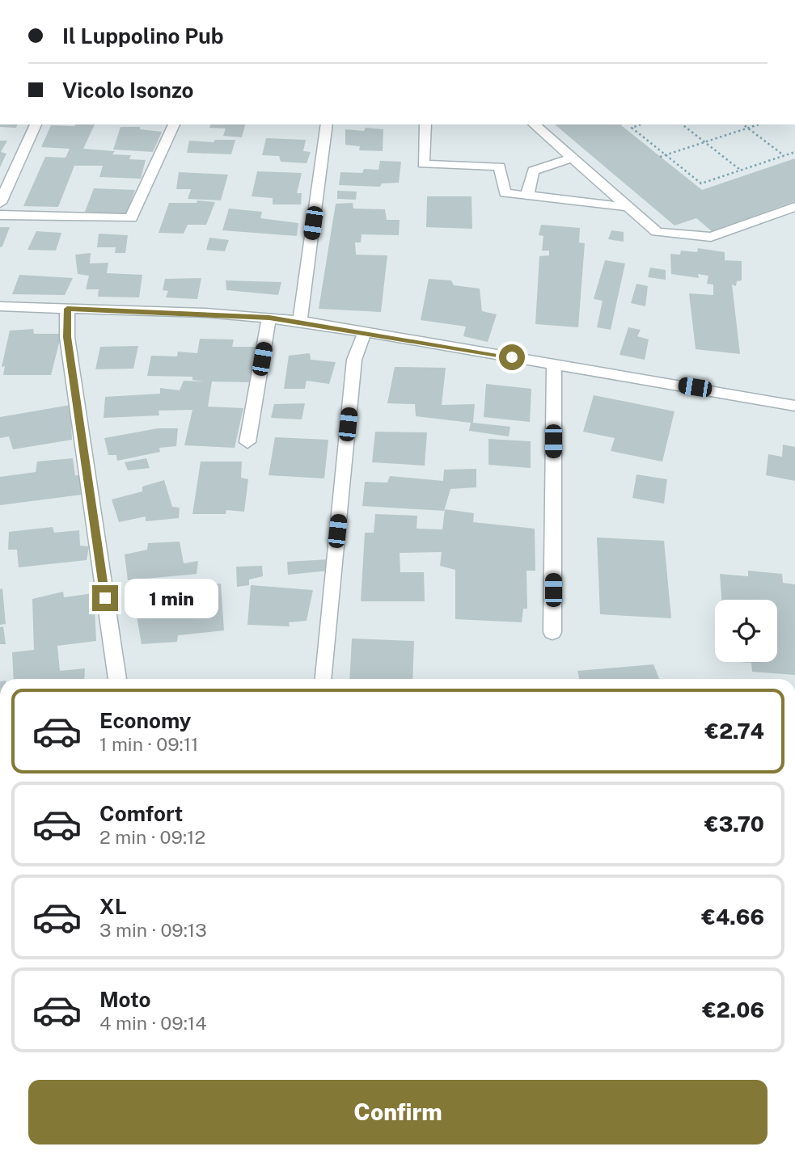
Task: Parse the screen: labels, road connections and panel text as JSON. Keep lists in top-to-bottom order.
{
  "page": {
    "banner": ["Il Luppolino Pub", "Vicolo Isonzo"],
    "bubble": "1 min",
    "list": [
      {
        "name": "Economy",
        "note": "1 min · 09:11",
        "value": "€2.74"
      },
      {
        "name": "Comfort",
        "note": "2 min · 09:12",
        "value": "€3.70"
      },
      {
        "name": "XL",
        "note": "3 min · 09:13",
        "value": "€4.66"
      },
      {
        "name": "Moto",
        "note": "4 min · 09:14",
        "value": "€2.06"
      }
    ],
    "buttons": "Confirm"
  }
}
